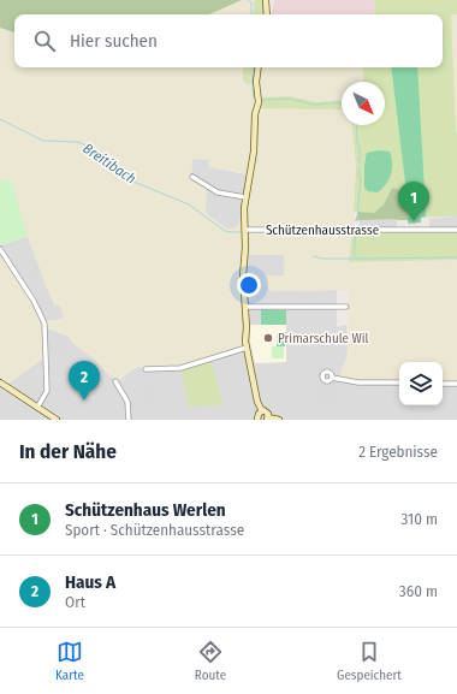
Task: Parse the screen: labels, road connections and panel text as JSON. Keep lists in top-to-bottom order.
{
  "streets": {
    "street": ["Schützenhausstrasse"]
  },
  "water": ["Breitibach"],
  "places": ["Primarschule Wil"],
  "north": "bottom right",
  "page": {
    "search": "Hier suchen",
    "pins": ["1", "2"],
    "heading": ["In der Nähe", "2 Ergebnisse"],
    "list": [
      {
        "mark": "1",
        "name": "Schützenhaus Werlen",
        "note": "Sport · Schützenhausstrasse",
        "value": "310 m"
      },
      {
        "mark": "2",
        "name": "Haus A",
        "note": "Ort",
        "value": "360 m"
      }
    ],
    "nav": ["Karte", "Route", "Gespeichert"]
  }
}
